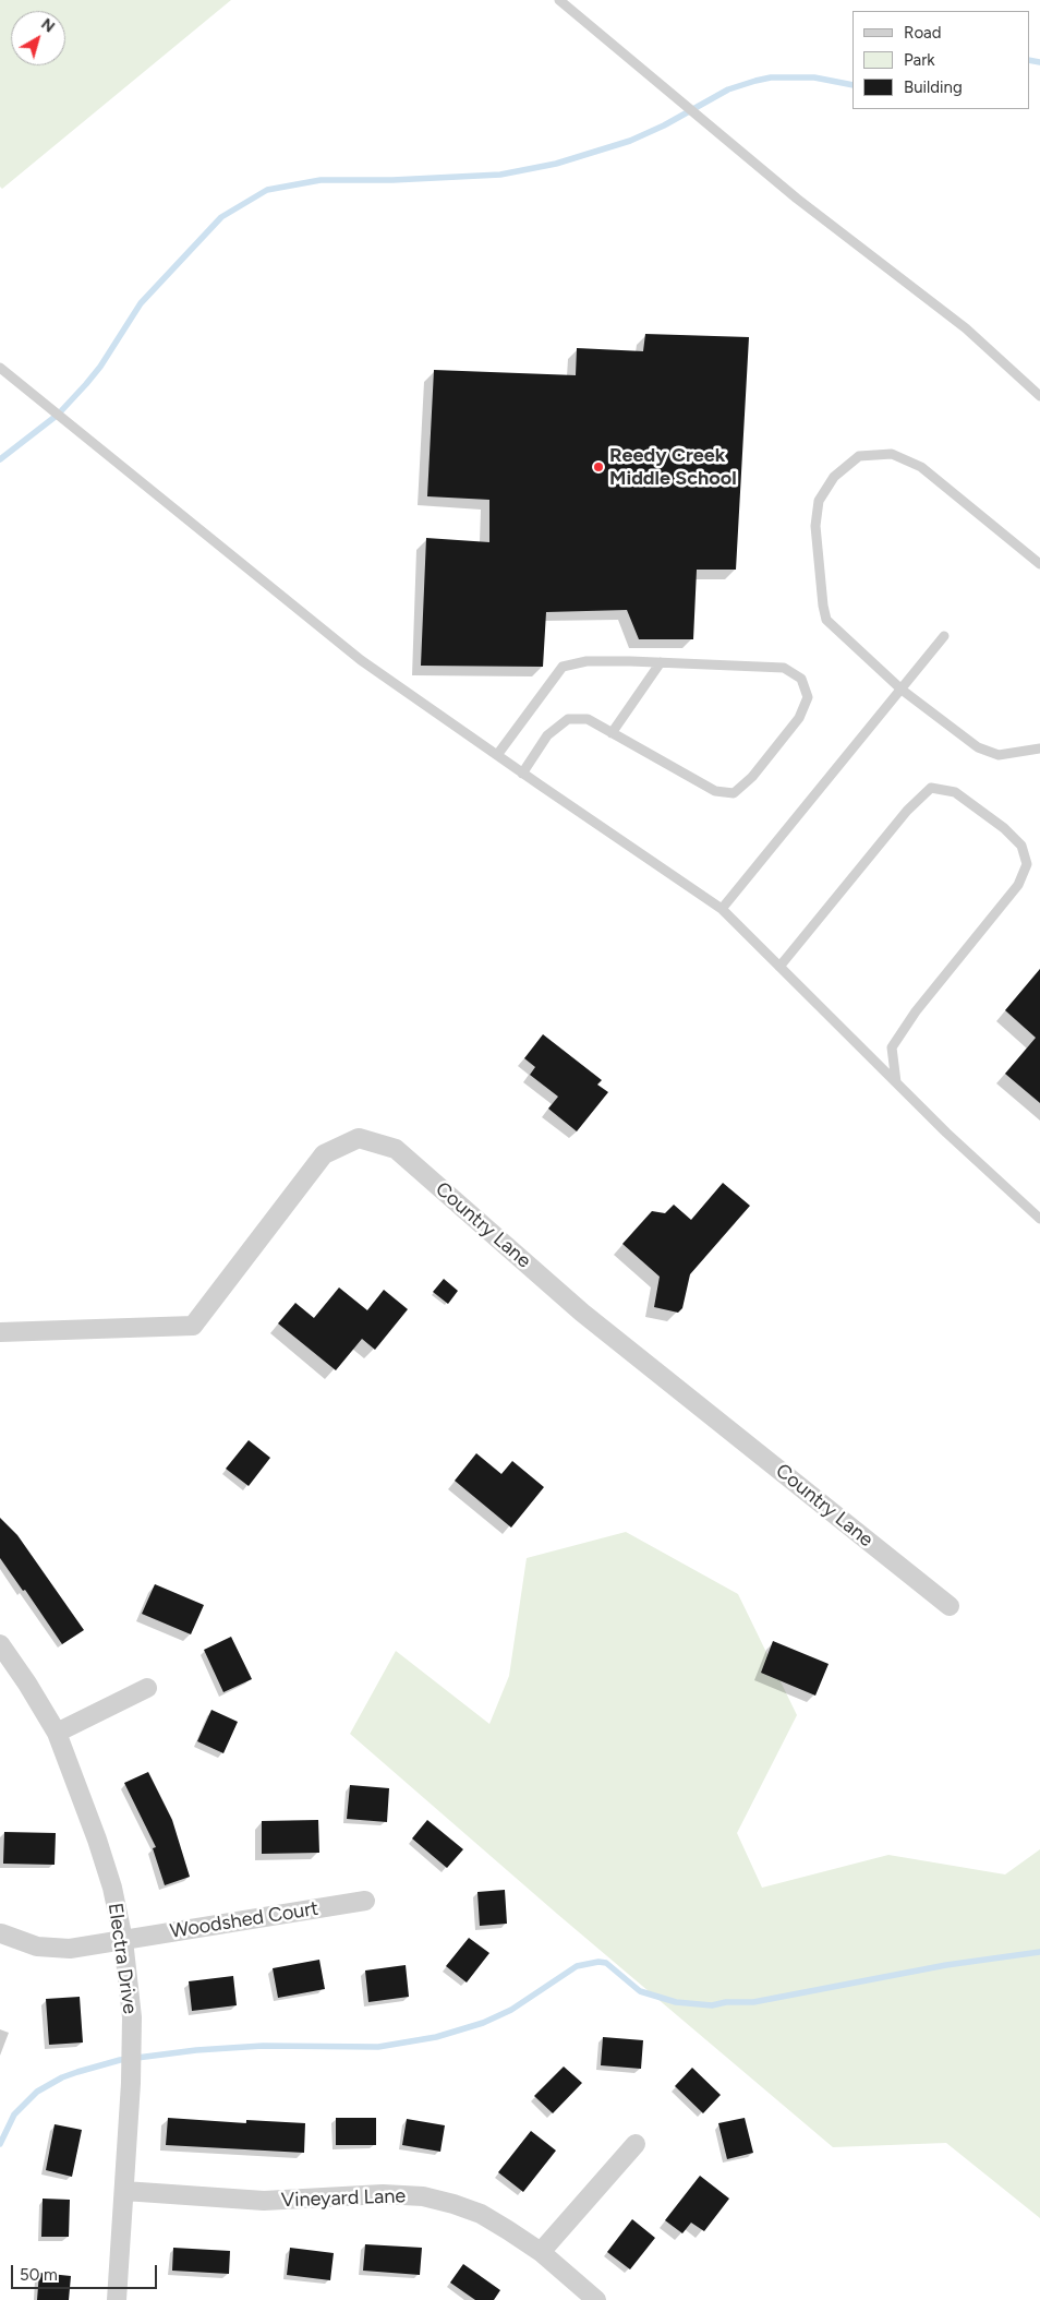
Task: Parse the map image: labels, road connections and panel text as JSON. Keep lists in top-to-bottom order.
{
  "streets": {
    "street": [
      "Country Lane",
      "Woodshed Court",
      "Electra Drive",
      "Vineyard Lane"
    ]
  },
  "crossings": [
    ["Woodshed Court", "Electra Drive"],
    ["Electra Drive", "Vineyard Lane"]
  ],
  "places": ["Reedy Creek Middle School"],
  "legend": ["Road", "Park", "Building"],
  "scale_bar": "50 m",
  "north": "top right"
}
